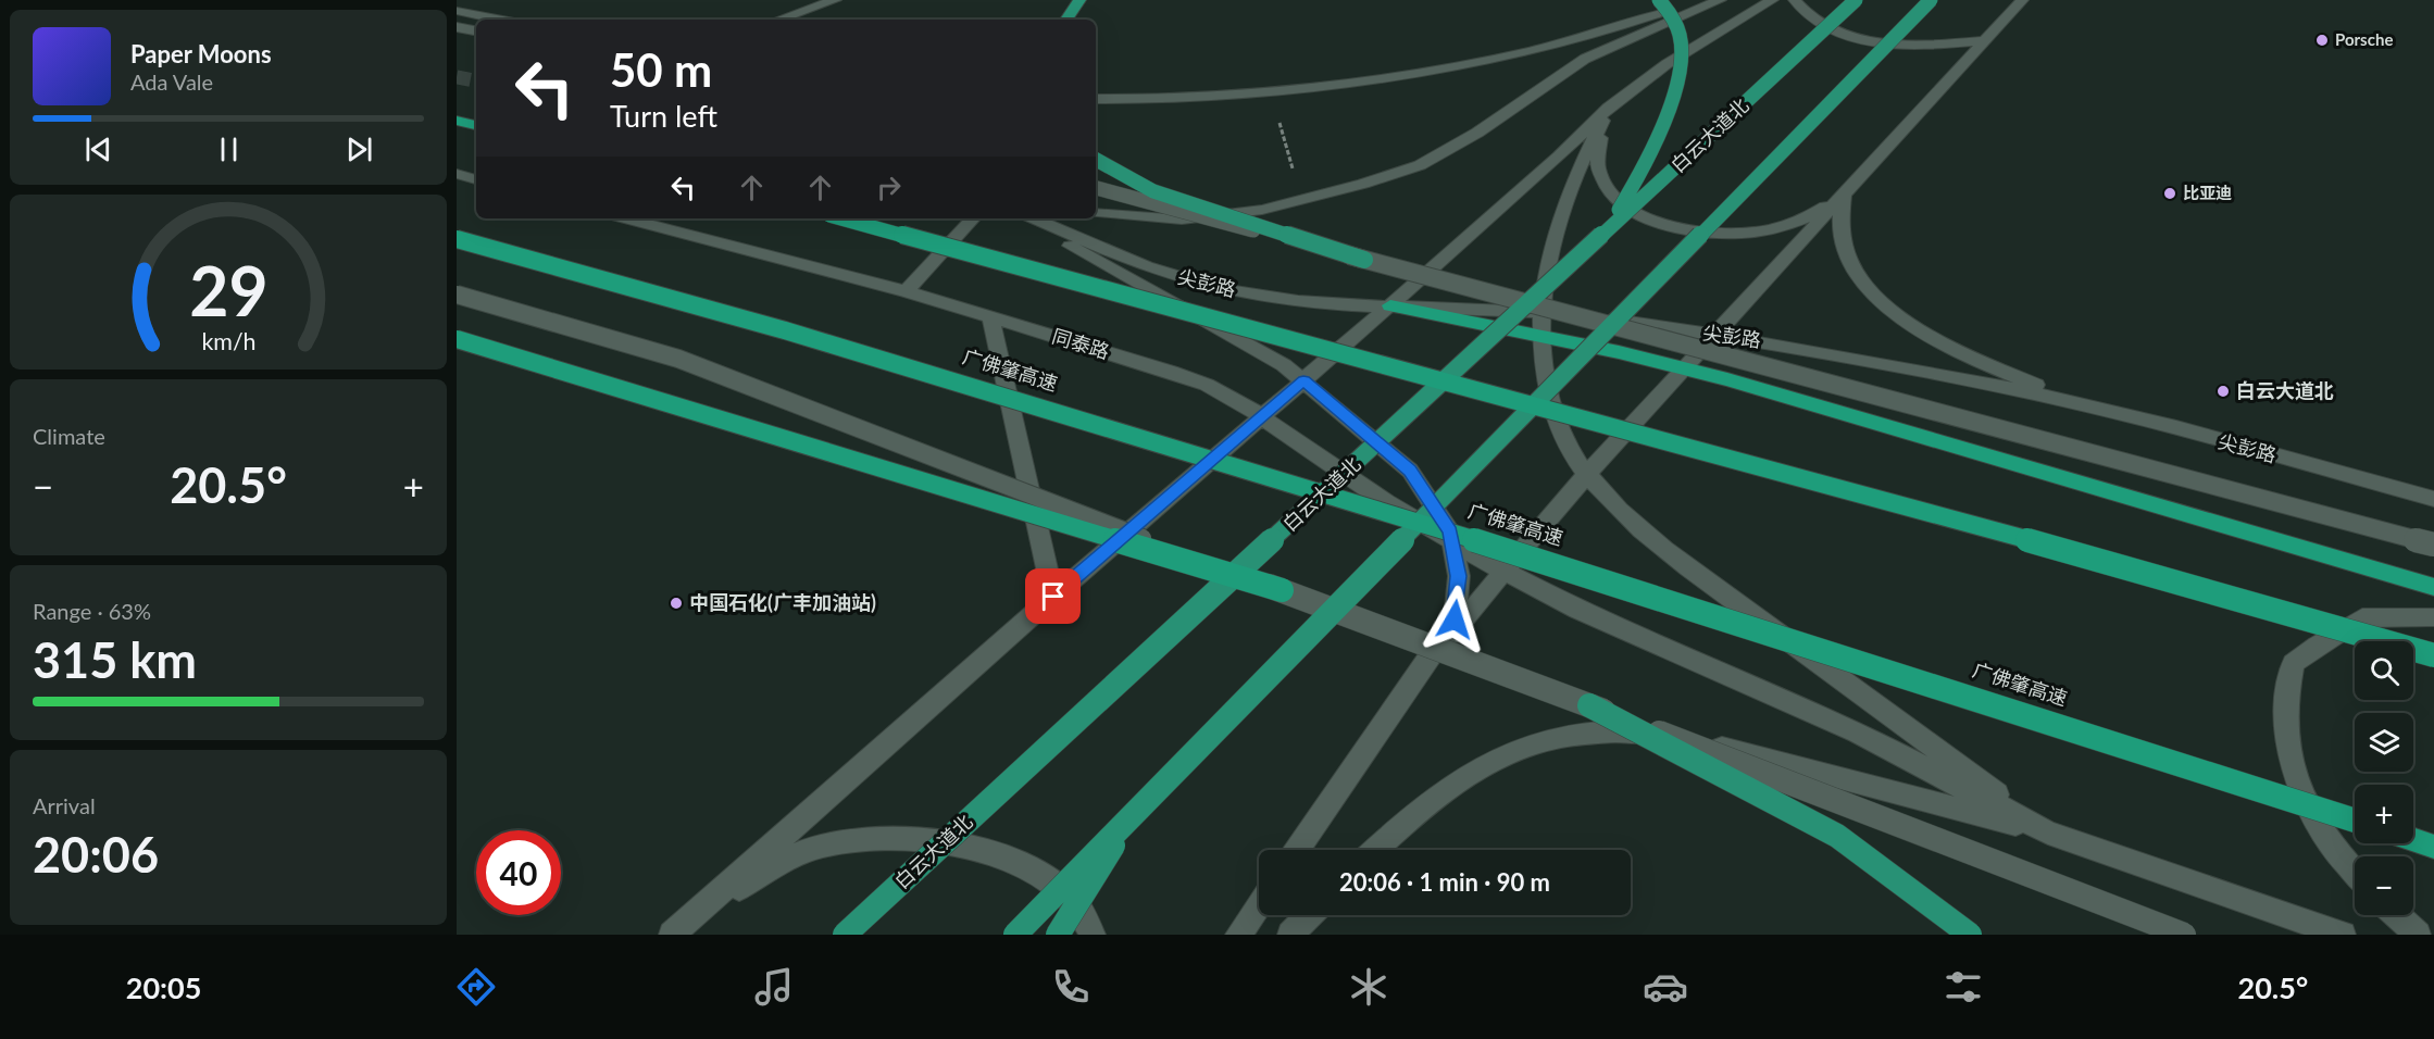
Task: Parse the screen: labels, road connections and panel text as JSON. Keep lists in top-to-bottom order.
{
  "streets": {
    "highway": ["白云大道北", "广佛肇高速"],
    "street": ["尖彭路", "同泰路"]
  },
  "places": [
    "Porsche",
    "比亚迪",
    "白云大道北",
    "中国石化(广丰加油站)"
  ],
  "page": {
    "turn": ["50 m", "Turn left"],
    "song": ["Paper Moons", "Ada Vale"],
    "tile": [
      "Climate",
      ["Range · 63%", "315 km"],
      ["Arrival", "20:06"]
    ],
    "heat": ["−", "20.5°", "+"],
    "map_buttons": ["+", "−"],
    "limit": "40",
    "trip": "20:06 · 1 min · 90 m",
    "tabs": ["20:05", "20.5°"],
    "gauge": ["29", "km/h"]
  }
}
